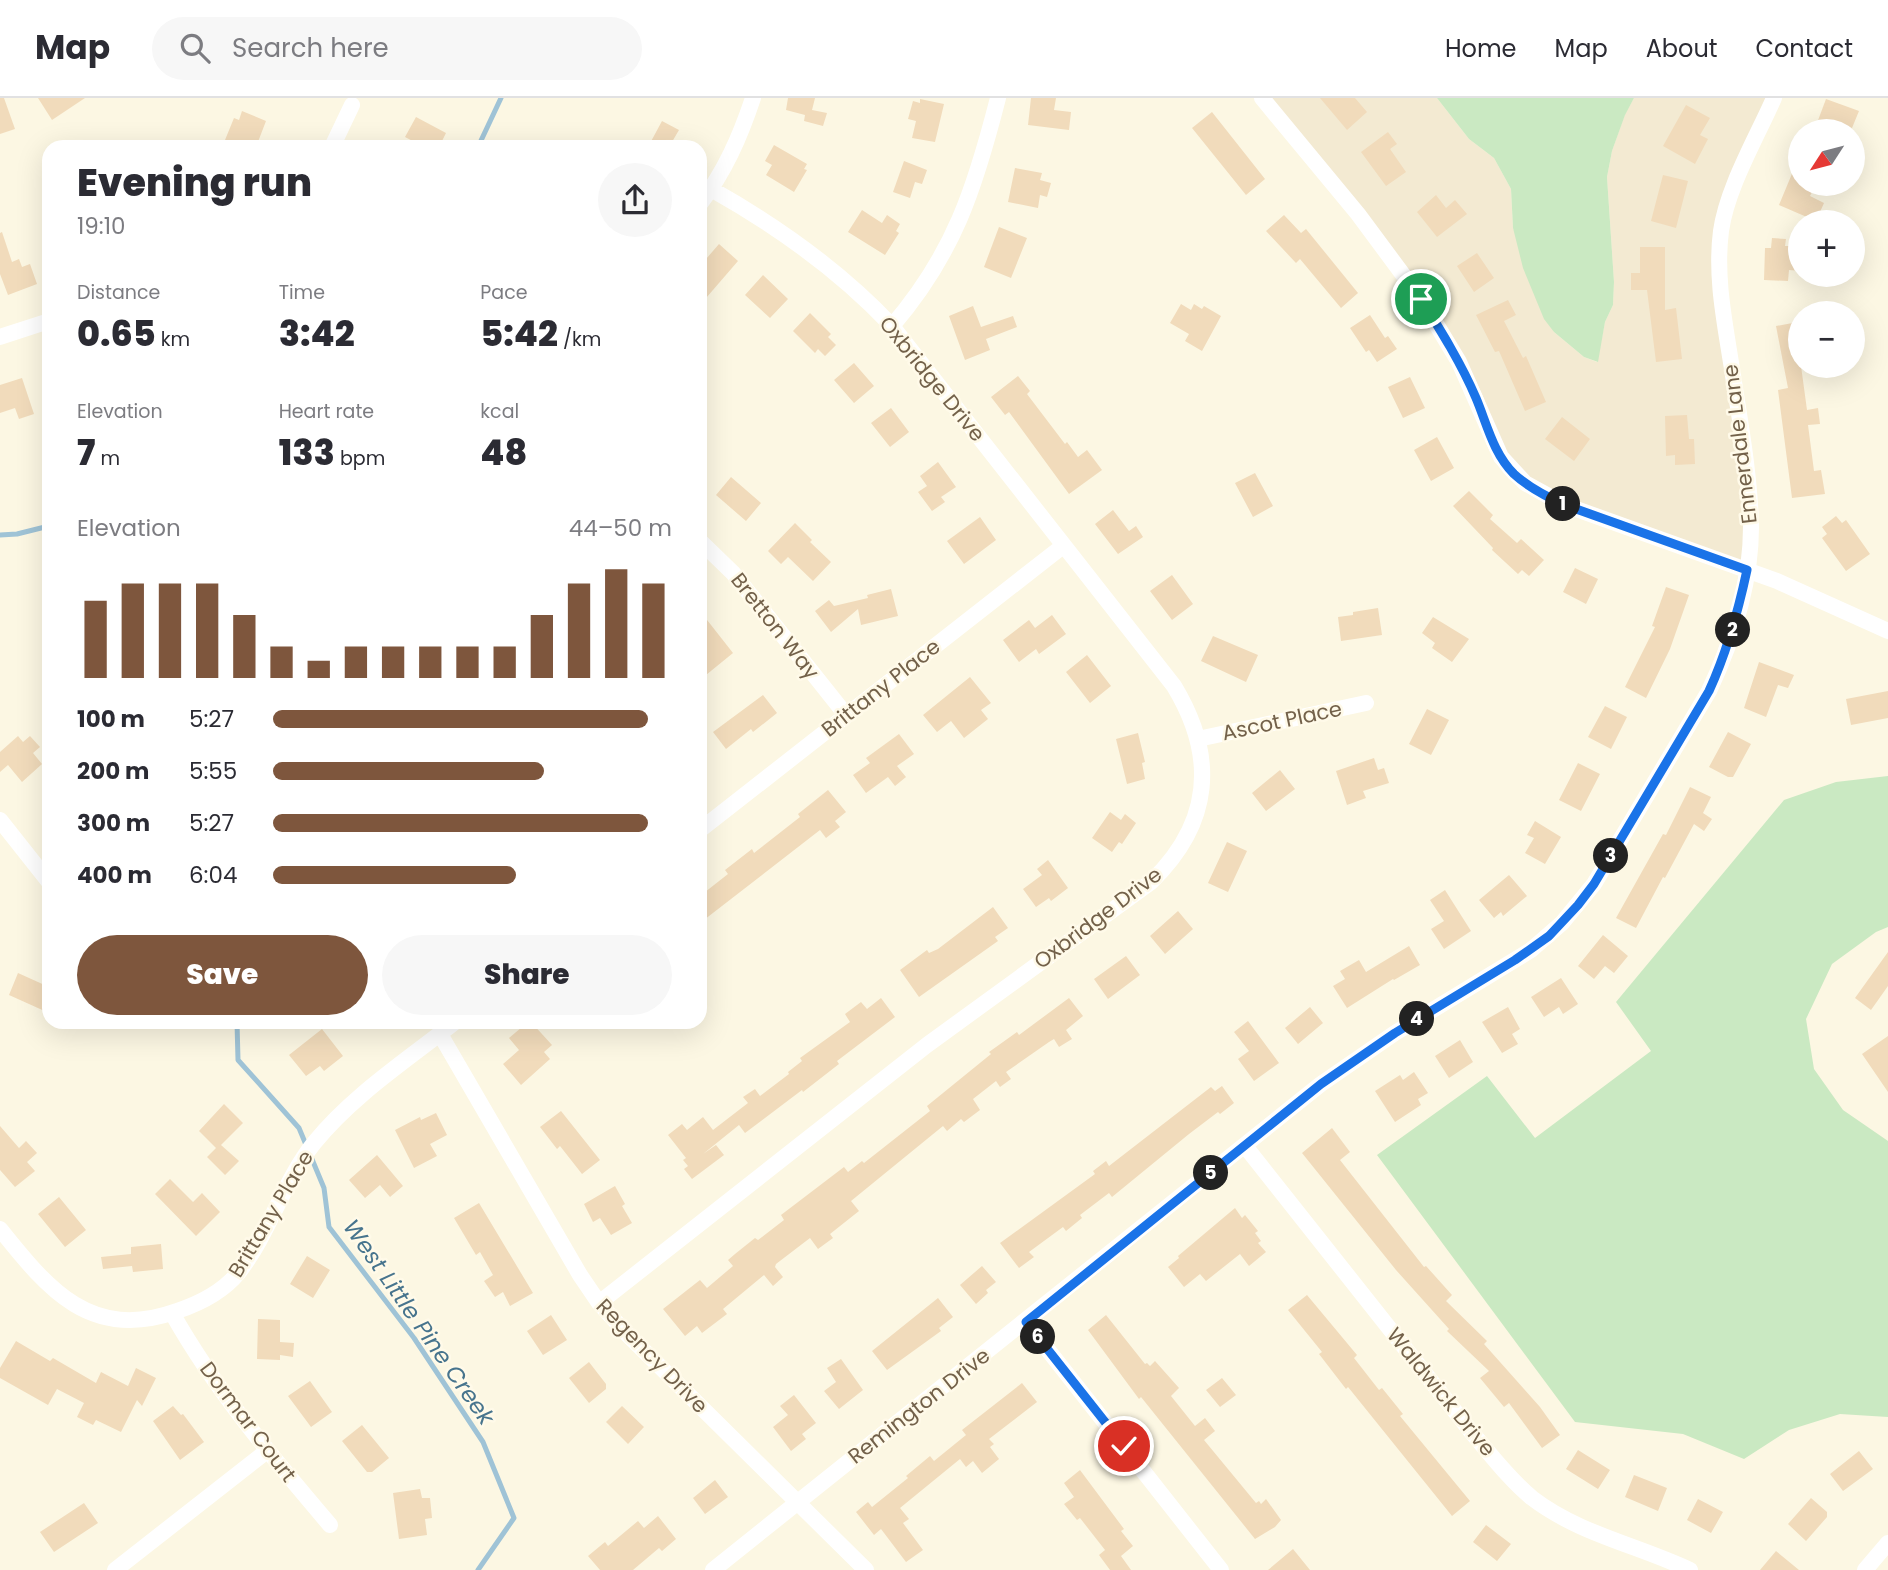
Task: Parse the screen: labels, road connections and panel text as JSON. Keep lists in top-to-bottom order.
{
  "streets": {
    "street": [
      "Oxbridge Drive",
      "Ennerdale Lane",
      "Bretton Way",
      "Brittany Place",
      "Ascot Place",
      "Regency Drive",
      "Waldwick Drive",
      "Remington Drive",
      "Dormar Court"
    ]
  },
  "crossings": [
    ["Oxbridge Drive", "Brittany Place"],
    ["Oxbridge Drive", "Ascot Place"],
    ["Oxbridge Drive", "Regency Drive"],
    ["Ennerdale Lane", "Remington Drive"],
    ["Bretton Way", "Brittany Place"],
    ["Brittany Place", "Regency Drive"],
    ["Brittany Place", "Dormar Court"],
    ["Regency Drive", "Remington Drive"],
    ["Waldwick Drive", "Remington Drive"]
  ],
  "water": ["West Little Pine Creek"],
  "north": "bottom left",
  "page": {
    "header": "Map",
    "search": "Search here",
    "nav": [
      "Home",
      "Map",
      "About",
      "Contact"
    ],
    "map_buttons": ["+", "−"],
    "heading": ["Evening run", "19:10"],
    "stats": [
      ["Distance", "0.65 km"],
      ["Time", "3:42"],
      ["Pace", "5:42 /km"],
      ["Elevation", "7 m"],
      ["Heart rate", "133 bpm"],
      ["kcal", "48"]
    ],
    "pins": [
      "1",
      "2",
      "3",
      "4",
      "5",
      "6"
    ],
    "chart": ["Elevation", "44–50 m"],
    "list": [
      {
        "name": "100 m",
        "note": "5:27"
      },
      {
        "name": "200 m",
        "note": "5:55"
      },
      {
        "name": "300 m",
        "note": "5:27"
      },
      {
        "name": "400 m",
        "note": "6:04"
      }
    ],
    "buttons": ["Save", "Share"]
  }
}
